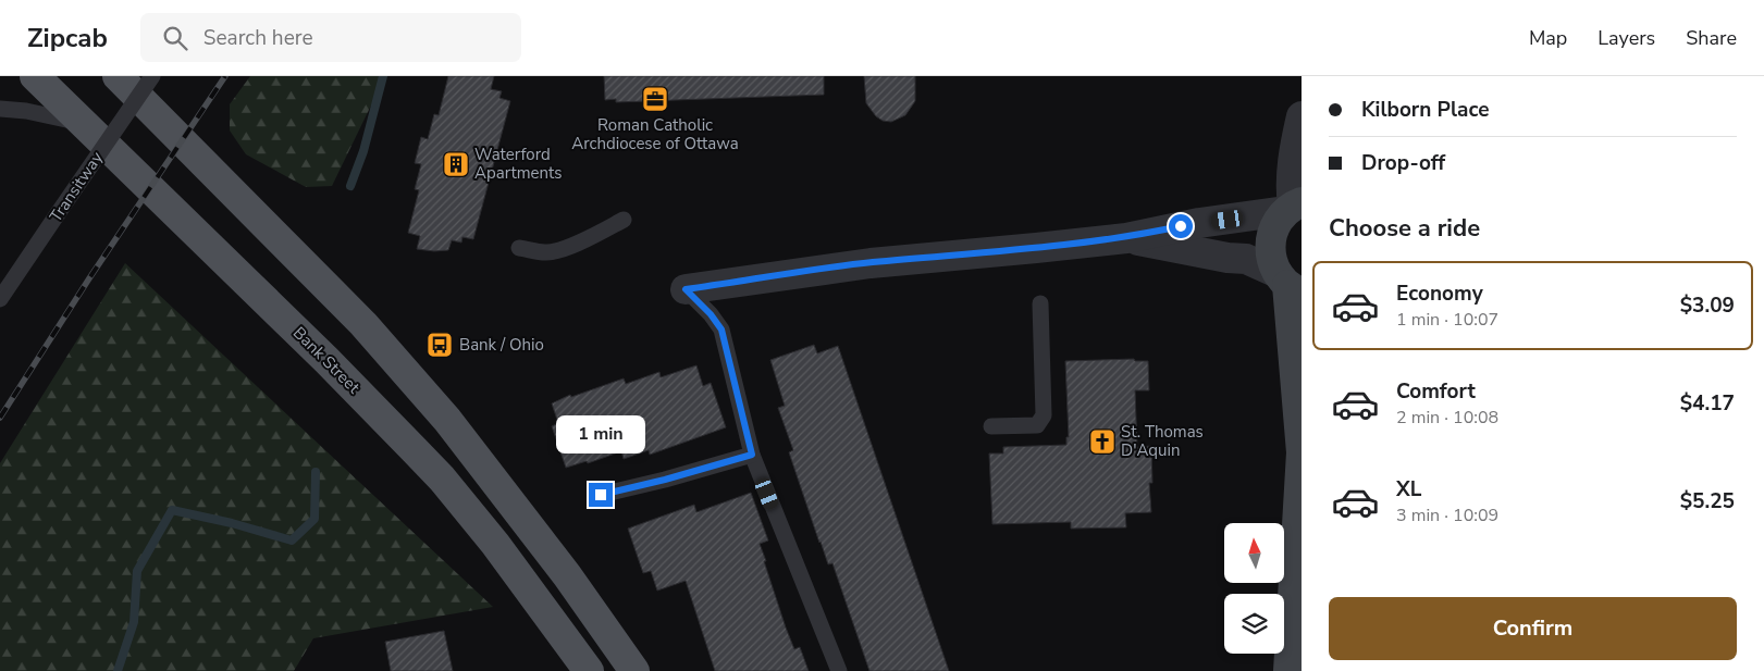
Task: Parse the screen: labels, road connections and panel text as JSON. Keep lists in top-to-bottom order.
{
  "streets": {
    "main road": ["Bank Street"],
    "lane": ["Transitway"]
  },
  "places": {
    "office": ["Roman Catholic Archdiocese of Ottawa"],
    "building": ["Waterford Apartments"],
    "bus stop": ["Bank / Ohio"],
    "church": ["St. Thomas D'Aquin"]
  },
  "north": "top",
  "page": {
    "header": "Zipcab",
    "search": "Search here",
    "nav": ["Map", "Layers", "Share"],
    "banner": ["Kilborn Place", "Drop-off"],
    "heading": "Choose a ride",
    "list": [
      {
        "name": "Economy",
        "note": "1 min · 10:07",
        "value": "$3.09"
      },
      {
        "name": "Comfort",
        "note": "2 min · 10:08",
        "value": "$4.17"
      },
      {
        "name": "XL",
        "note": "3 min · 10:09",
        "value": "$5.25"
      }
    ],
    "bubble": "1 min",
    "buttons": "Confirm"
  }
}
